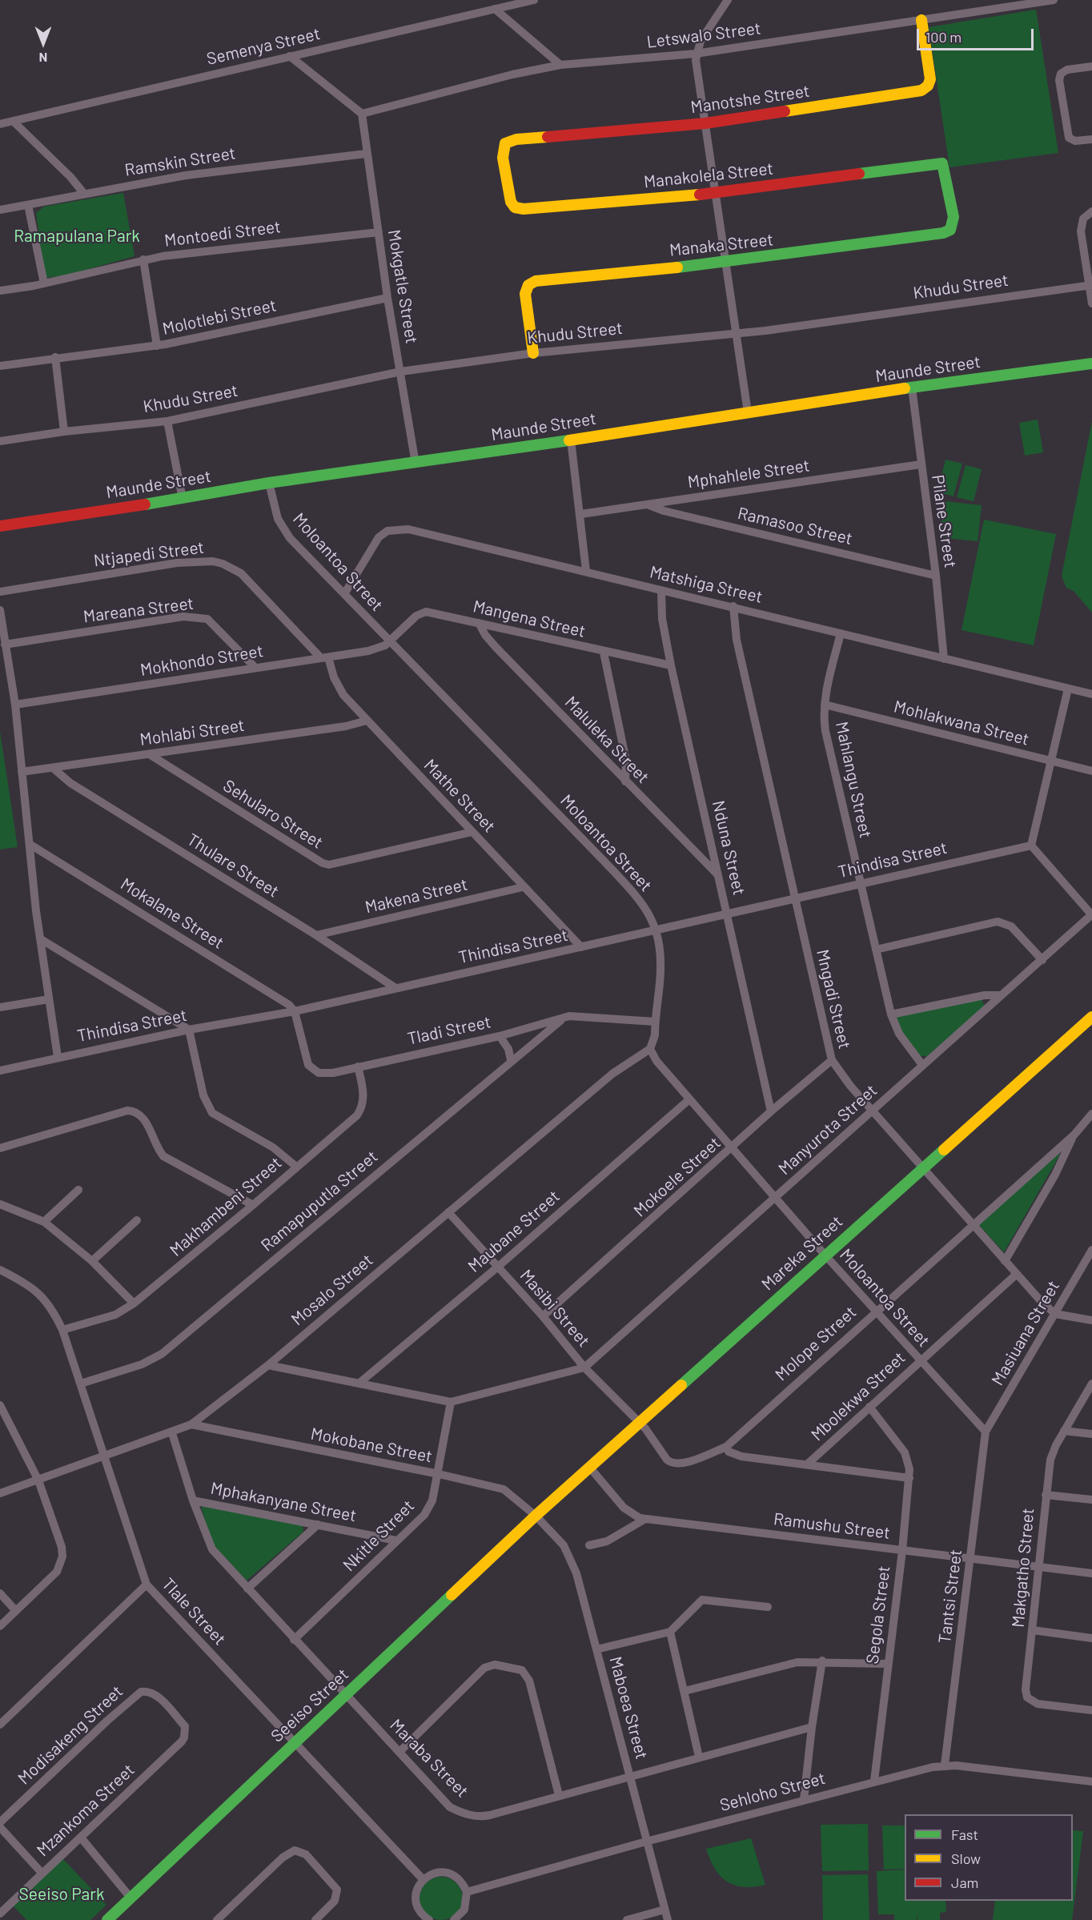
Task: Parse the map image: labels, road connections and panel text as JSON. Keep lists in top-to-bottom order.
{
  "streets": {
    "street": [
      "Letswalo Street",
      "Semenya Street",
      "Manotshe Street",
      "Ramskin Street",
      "Manakolela Street",
      "Montoedi Street",
      "Manaka Street",
      "Mokgatle Street",
      "Khudu Street",
      "Molotlebi Street",
      "Maunde Street",
      "Mphahlele Street",
      "Pilane Street",
      "Ramasoo Street",
      "Ntjapedi Street",
      "Moloantoa Street",
      "Matshiga Street",
      "Mareana Street",
      "Mangena Street",
      "Mokhondo Street",
      "Mohlakwana Street",
      "Mohlabi Street",
      "Maluleka Street",
      "Mahlangu Street",
      "Mathe Street",
      "Sehularo Street",
      "Nduna Street",
      "Thindisa Street",
      "Thulare Street",
      "Makena Street",
      "Mokalane Street",
      "Mngadi Street",
      "Tladi Street",
      "Manyurota Street",
      "Mokoele Street",
      "Ramapuputla Street",
      "Makhambeni Street",
      "Maubane Street",
      "Mareka Street",
      "Mosalo Street",
      "Masibi Street",
      "Masiuana Street",
      "Molope Street",
      "Mbolekwa Street",
      "Mokobane Street",
      "Mphakanyane Street",
      "Ramushu Street",
      "Nkitle Street",
      "Makgatho Street",
      "Tantsi Street",
      "Tlale Street",
      "Segola Street",
      "Seeiso Street",
      "Maboea Street",
      "Modisakeng Street",
      "Maraba Street",
      "Sehloho Street",
      "Mzankoma Street"
    ]
  },
  "crossings": [
    ["Letswalo Street", "Manotshe Street"],
    ["Letswalo Street", "Mokgatle Street"],
    ["Manotshe Street", "Manakolela Street"],
    ["Ramskin Street", "Mokgatle Street"],
    ["Manakolela Street", "Manaka Street"],
    ["Montoedi Street", "Mokgatle Street"],
    ["Manaka Street", "Khudu Street"],
    ["Mokgatle Street", "Khudu Street"],
    ["Mokgatle Street", "Molotlebi Street"],
    ["Mokgatle Street", "Maunde Street"],
    ["Maunde Street", "Pilane Street"],
    ["Maunde Street", "Moloantoa Street"],
    ["Mphahlele Street", "Pilane Street"],
    ["Mphahlele Street", "Ramasoo Street"],
    ["Pilane Street", "Ramasoo Street"],
    ["Pilane Street", "Matshiga Street"],
    ["Ntjapedi Street", "Mokhondo Street"],
    ["Ntjapedi Street", "Mathe Street"],
    ["Moloantoa Street", "Matshiga Street"],
    ["Moloantoa Street", "Mangena Street"],
    ["Moloantoa Street", "Mokhondo Street"],
    ["Moloantoa Street", "Thindisa Street"],
    ["Moloantoa Street", "Tladi Street"],
    ["Moloantoa Street", "Manyurota Street"],
    ["Moloantoa Street", "Mokoele Street"],
    ["Moloantoa Street", "Maubane Street"],
    ["Moloantoa Street", "Mareka Street"],
    ["Moloantoa Street", "Mosalo Street"],
    ["Moloantoa Street", "Masiuana Street"],
    ["Moloantoa Street", "Molope Street"],
    ["Moloantoa Street", "Mbolekwa Street"],
    ["Moloantoa Street", "Tantsi Street"],
    ["Matshiga Street", "Mahlangu Street"],
    ["Matshiga Street", "Nduna Street"],
    ["Matshiga Street", "Mngadi Street"],
    ["Mareana Street", "Mokhondo Street"],
    ["Mangena Street", "Mokhondo Street"],
    ["Mangena Street", "Maluleka Street"],
    ["Mangena Street", "Nduna Street"],
    ["Mokhondo Street", "Mathe Street"],
    ["Mohlakwana Street", "Mahlangu Street"],
    ["Mohlabi Street", "Mathe Street"],
    ["Mohlabi Street", "Sehularo Street"],
    ["Mohlabi Street", "Thulare Street"],
    ["Maluleka Street", "Nduna Street"],
    ["Mahlangu Street", "Thindisa Street"],
    ["Mahlangu Street", "Manyurota Street"],
    ["Mathe Street", "Sehularo Street"],
    ["Mathe Street", "Thindisa Street"],
    ["Mathe Street", "Makena Street"],
    ["Nduna Street", "Thindisa Street"],
    ["Nduna Street", "Mokoele Street"],
    ["Thindisa Street", "Thulare Street"],
    ["Thindisa Street", "Mokalane Street"],
    ["Thindisa Street", "Mngadi Street"],
    ["Thindisa Street", "Tladi Street"],
    ["Thulare Street", "Makena Street"],
    ["Mokalane Street", "Tladi Street"],
    ["Mngadi Street", "Manyurota Street"],
    ["Mngadi Street", "Mokoele Street"],
    ["Mngadi Street", "Mareka Street"],
    ["Mngadi Street", "Masiuana Street"],
    ["Mngadi Street", "Molope Street"],
    ["Mngadi Street", "Mbolekwa Street"],
    ["Tladi Street", "Ramapuputla Street"],
    ["Tladi Street", "Makhambeni Street"],
    ["Manyurota Street", "Masibi Street"],
    ["Mokoele Street", "Masibi Street"],
    ["Ramapuputla Street", "Tlale Street"],
    ["Makhambeni Street", "Tlale Street"],
    ["Maubane Street", "Masibi Street"],
    ["Mareka Street", "Masibi Street"],
    ["Mareka Street", "Molope Street"],
    ["Mareka Street", "Mokobane Street"],
    ["Mareka Street", "Ramushu Street"],
    ["Mareka Street", "Seeiso Street"],
    ["Mareka Street", "Maboea Street"],
    ["Mosalo Street", "Masibi Street"],
    ["Mosalo Street", "Mokobane Street"],
    ["Mosalo Street", "Tlale Street"],
    ["Mosalo Street", "Maraba Street"],
    ["Masibi Street", "Molope Street"],
    ["Masiuana Street", "Tantsi Street"],
    ["Mbolekwa Street", "Segola Street"],
    ["Mokobane Street", "Nkitle Street"],
    ["Mokobane Street", "Seeiso Street"],
    ["Mokobane Street", "Maboea Street"],
    ["Mphakanyane Street", "Nkitle Street"],
    ["Mphakanyane Street", "Maraba Street"],
    ["Ramushu Street", "Makgatho Street"],
    ["Ramushu Street", "Tantsi Street"],
    ["Ramushu Street", "Segola Street"],
    ["Nkitle Street", "Maraba Street"],
    ["Tantsi Street", "Sehloho Street"],
    ["Tlale Street", "Seeiso Street"],
    ["Segola Street", "Sehloho Street"],
    ["Seeiso Street", "Maboea Street"],
    ["Seeiso Street", "Maraba Street"],
    ["Maboea Street", "Maraba Street"],
    ["Maboea Street", "Sehloho Street"],
    ["Modisakeng Street", "Mzankoma Street"]
  ],
  "parks": ["Ramapulana Park", "Seeiso Park"],
  "legend": ["Fast", "Slow", "Jam"],
  "scale_bar": "100 m",
  "north": "bottom"
}
